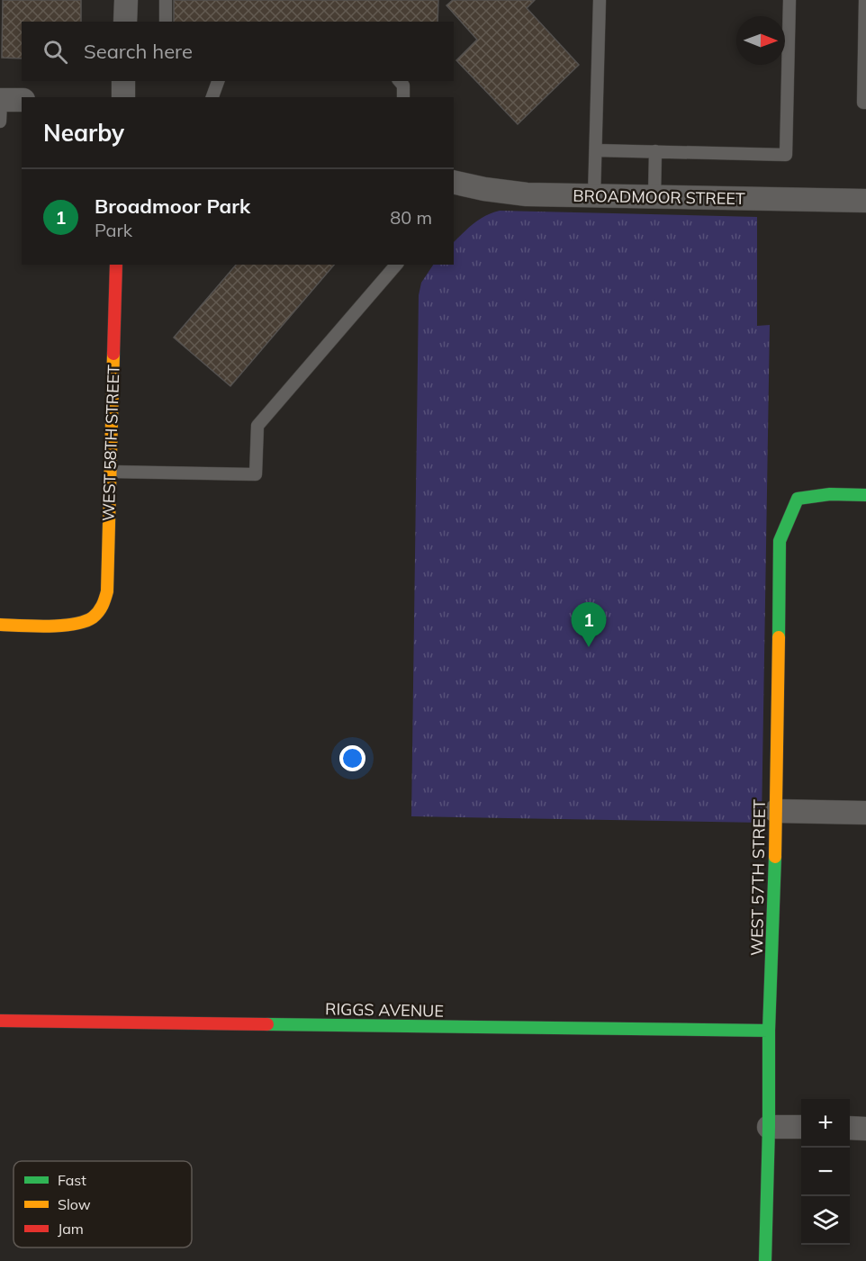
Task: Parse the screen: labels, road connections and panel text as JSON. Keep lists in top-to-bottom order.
{
  "streets": {
    "street": [
      "BROADMOOR STREET",
      "WEST 58TH STREET",
      "WEST 57TH STREET",
      "RIGGS AVENUE"
    ]
  },
  "crossings": [
    ["WEST 57TH STREET", "RIGGS AVENUE"]
  ],
  "legend": ["Fast", "Slow", "Jam"],
  "north": "right",
  "page": {
    "search": "Search here",
    "heading": "Nearby",
    "list": [
      {
        "mark": "1",
        "name": "Broadmoor Park",
        "note": "Park",
        "value": "80 m"
      }
    ],
    "pins": "1",
    "map_buttons": ["+", "−"]
  }
}
